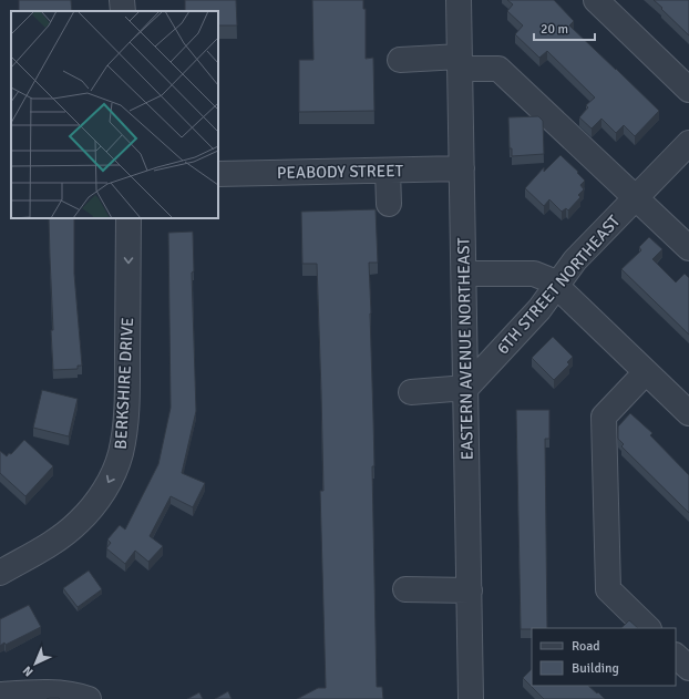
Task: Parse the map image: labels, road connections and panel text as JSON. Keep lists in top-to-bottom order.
{
  "streets": {
    "street": [
      "PEABODY STREET",
      "6TH STREET NORTHEAST",
      "EASTERN AVENUE NORTHEAST",
      "BERKSHIRE DRIVE"
    ]
  },
  "crossings": [
    ["PEABODY STREET", "EASTERN AVENUE NORTHEAST"],
    ["6TH STREET NORTHEAST", "EASTERN AVENUE NORTHEAST"]
  ],
  "one_way": ["BERKSHIRE DRIVE"],
  "legend": ["Road", "Building"],
  "scale_bar": "20 m",
  "north": "bottom left"
}
